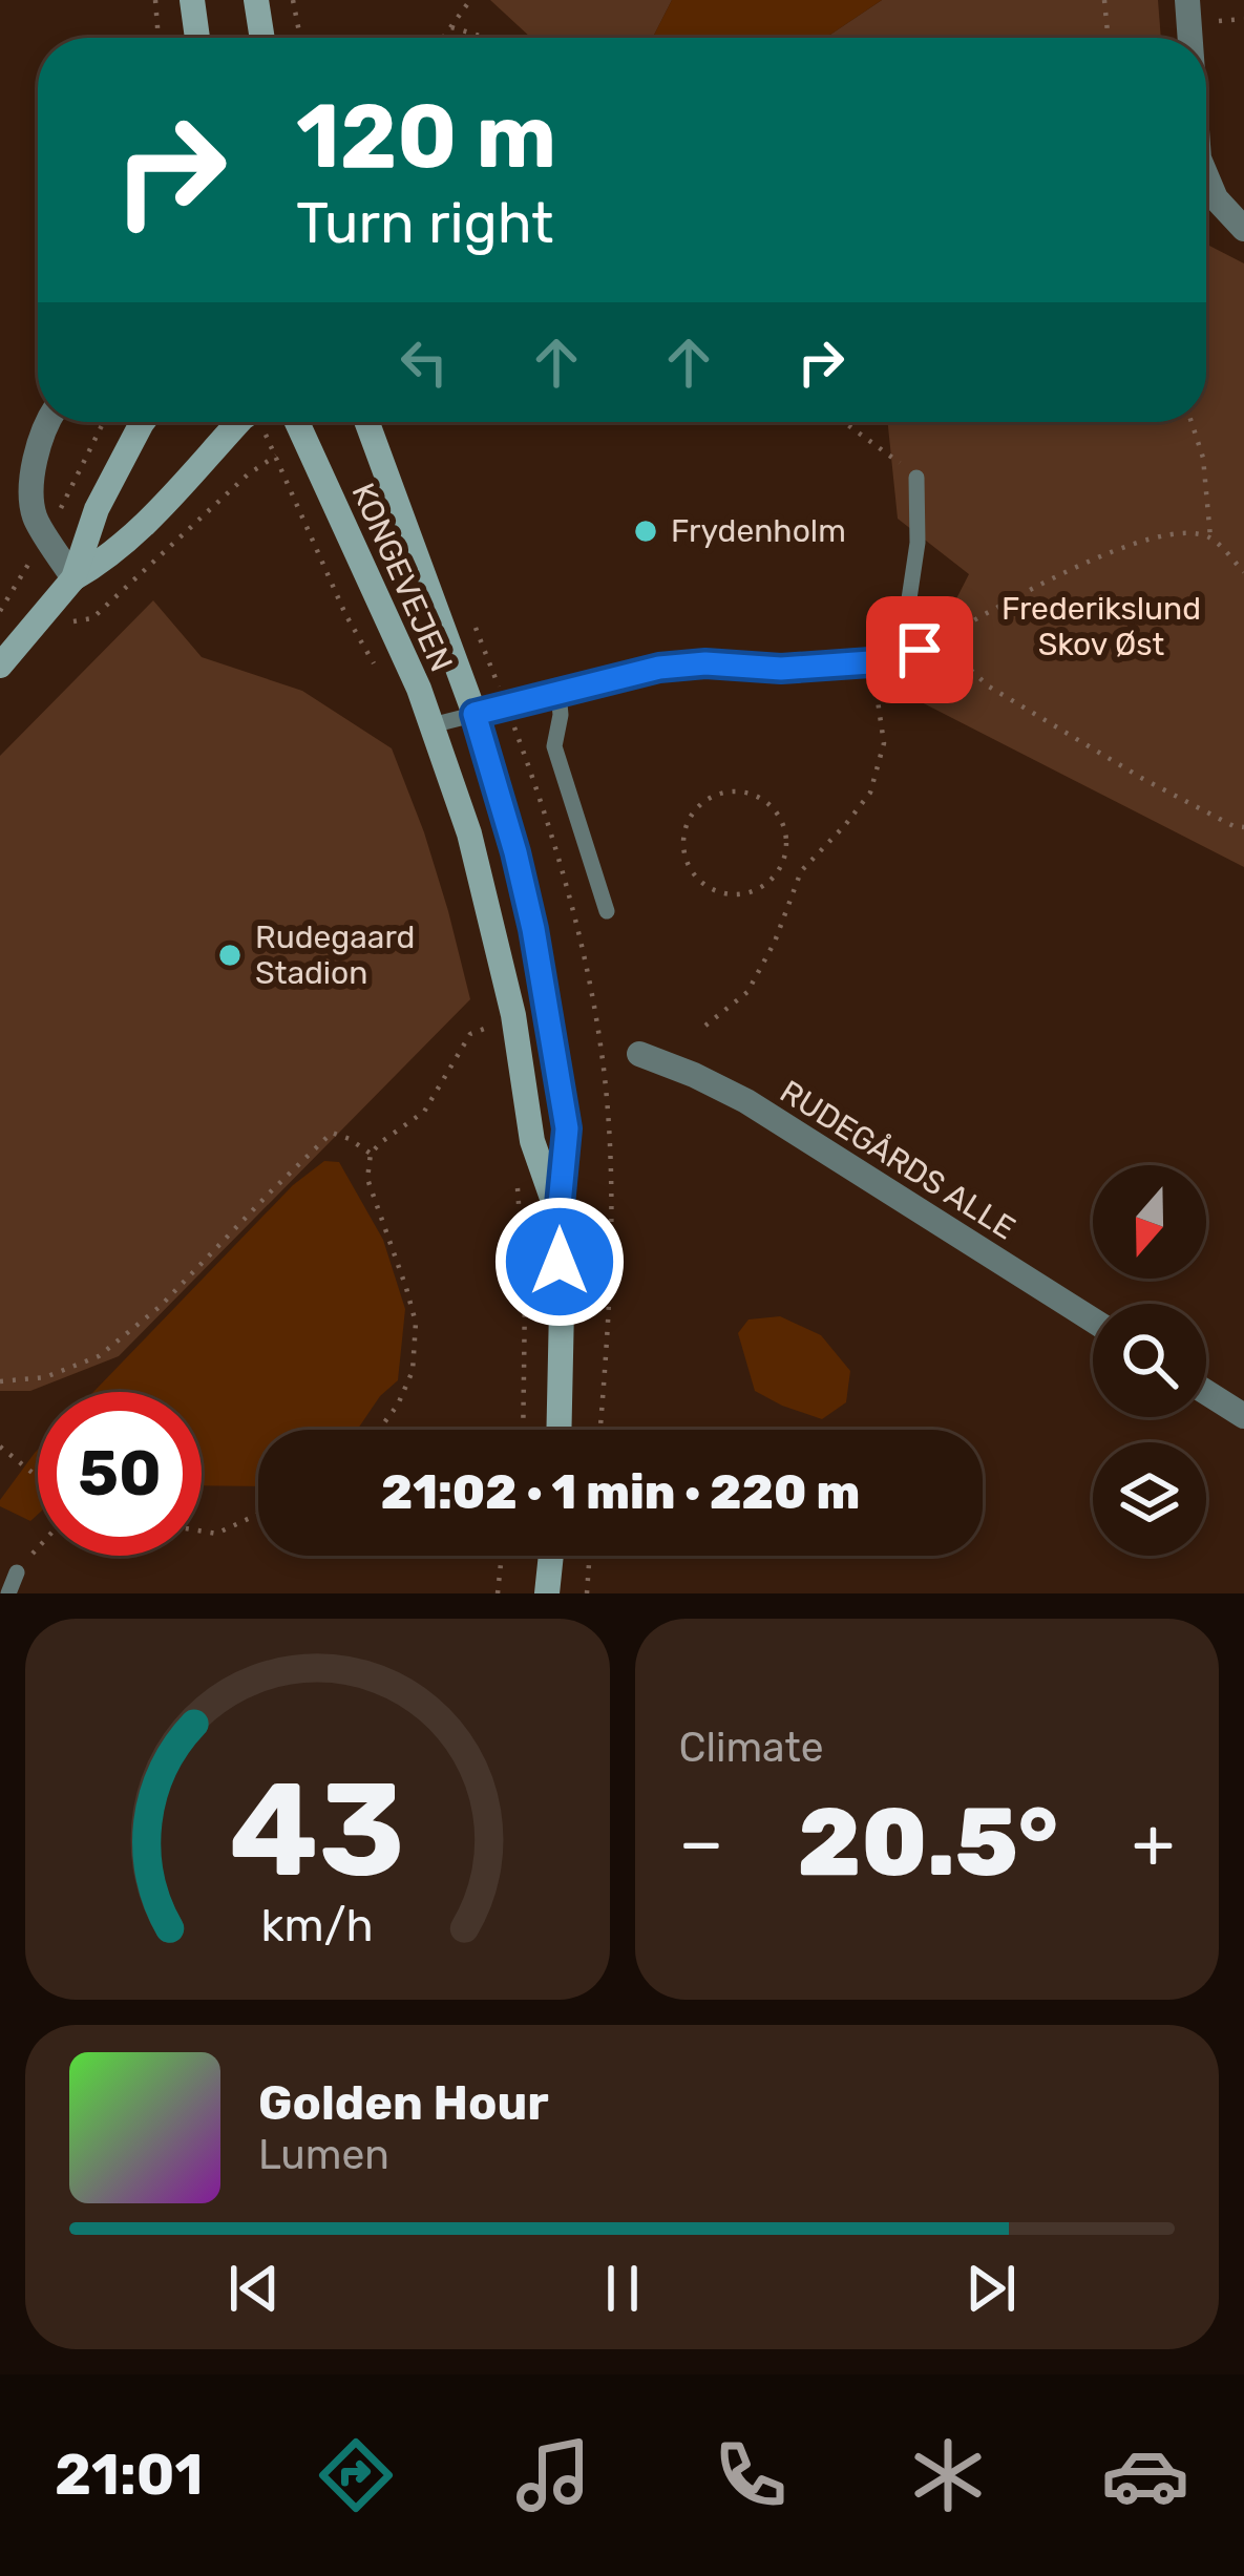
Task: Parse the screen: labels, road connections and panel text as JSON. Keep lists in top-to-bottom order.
{
  "streets": {
    "main road": ["KONGEVEJEN"],
    "street": ["RUDEGÅRDS ALLE"]
  },
  "parks": ["Frederikslund Skov Øst"],
  "places": ["Frydenholm", "Rudegaard Stadion"],
  "north": "bottom",
  "page": {
    "turn": ["120 m", "Turn right"],
    "limit": "50",
    "trip": "21:02 · 1 min · 220 m",
    "tile": "Climate",
    "heat": ["−", "20.5°", "+"],
    "song": ["Golden Hour", "Lumen"],
    "tabs": "21:01",
    "gauge": ["43", "km/h"]
  }
}
